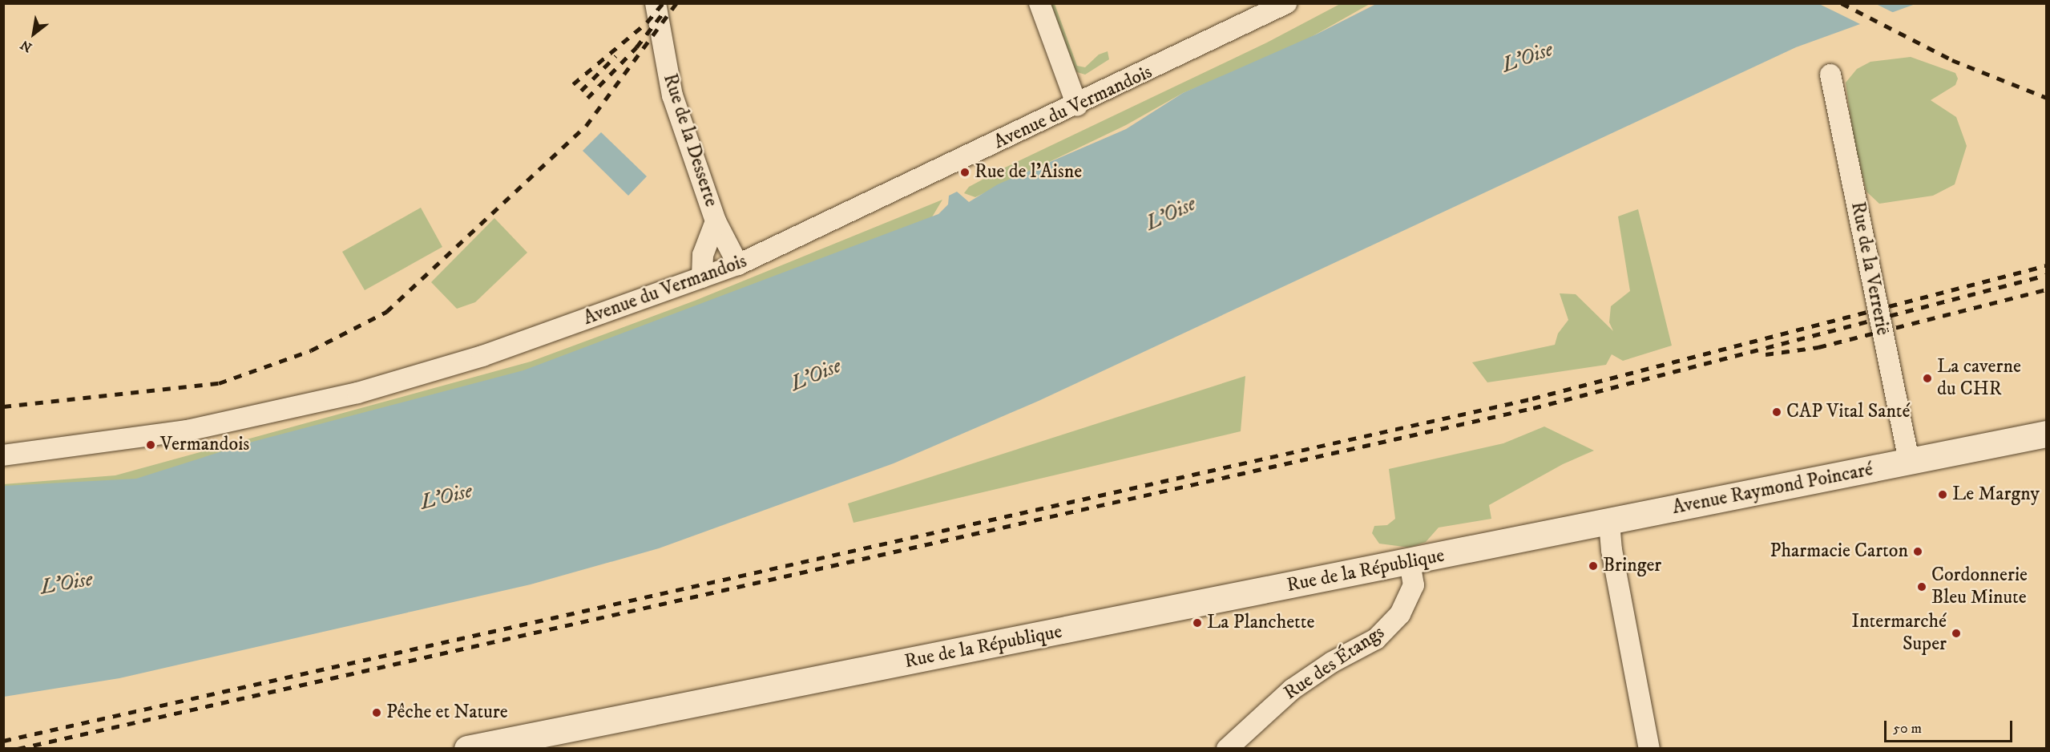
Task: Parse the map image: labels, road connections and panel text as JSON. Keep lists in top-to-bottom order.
{
  "streets": {
    "main road": ["Avenue Raymond Poincaré", "Rue de la République"],
    "street": [
      "Avenue du Vermandois",
      "Rue de la Desserte",
      "Rue de la Verrerie",
      "Rue des Étangs"
    ]
  },
  "crossings": [
    ["Avenue du Vermandois", "Rue de la Desserte"],
    ["Rue de la Verrerie", "Avenue Raymond Poincaré"],
    ["Avenue Raymond Poincaré", "Rue de la République"],
    ["Rue de la République", "Rue des Étangs"]
  ],
  "water": ["L'Oise"],
  "places": [
    "Rue de l'Aisne",
    "La caverne du CHR",
    "CAP Vital Santé",
    "Vermandois",
    "Le Margny",
    "Pharmacie Carton",
    "Bringer",
    "Cordonnerie Bleu Minute",
    "La Planchette",
    "Intermarché Super",
    "Pêche et Nature"
  ],
  "scale_bar": "50 m",
  "north": "bottom left"
}
